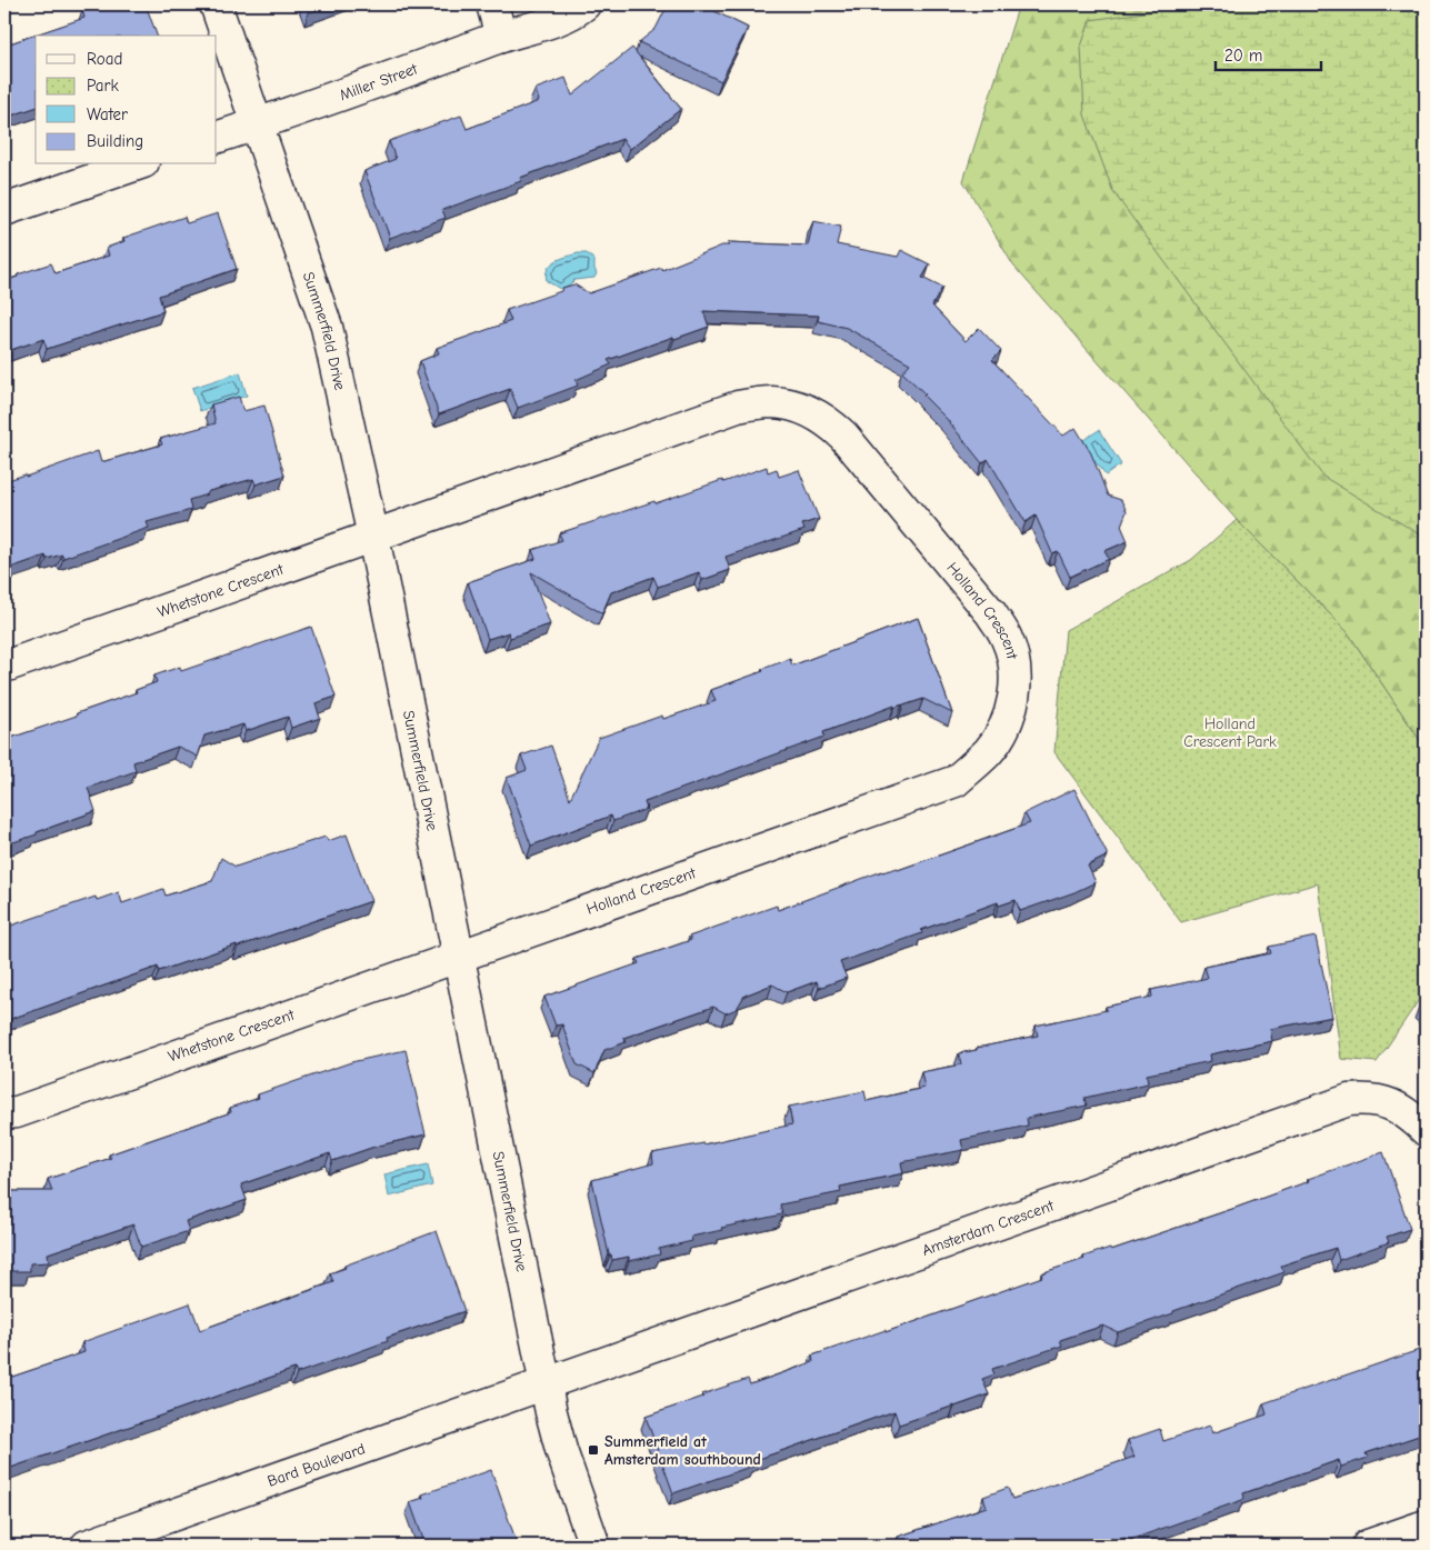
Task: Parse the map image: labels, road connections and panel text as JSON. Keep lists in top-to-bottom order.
{
  "streets": {
    "street": [
      "Miller Street",
      "Summerfield Drive",
      "Whetstone Crescent",
      "Holland Crescent",
      "Amsterdam Crescent",
      "Bard Boulevard"
    ]
  },
  "crossings": [
    ["Miller Street", "Summerfield Drive"],
    ["Summerfield Drive", "Whetstone Crescent"],
    ["Summerfield Drive", "Holland Crescent"],
    ["Summerfield Drive", "Amsterdam Crescent"],
    ["Summerfield Drive", "Bard Boulevard"],
    ["Whetstone Crescent", "Holland Crescent"],
    ["Amsterdam Crescent", "Bard Boulevard"]
  ],
  "parks": ["Holland Crescent Park"],
  "places": {
    "transit": ["Summerfield at Amsterdam southbound"]
  },
  "legend": [
    "Road",
    "Park",
    "Water",
    "Building"
  ],
  "scale_bar": "20 m"
}
